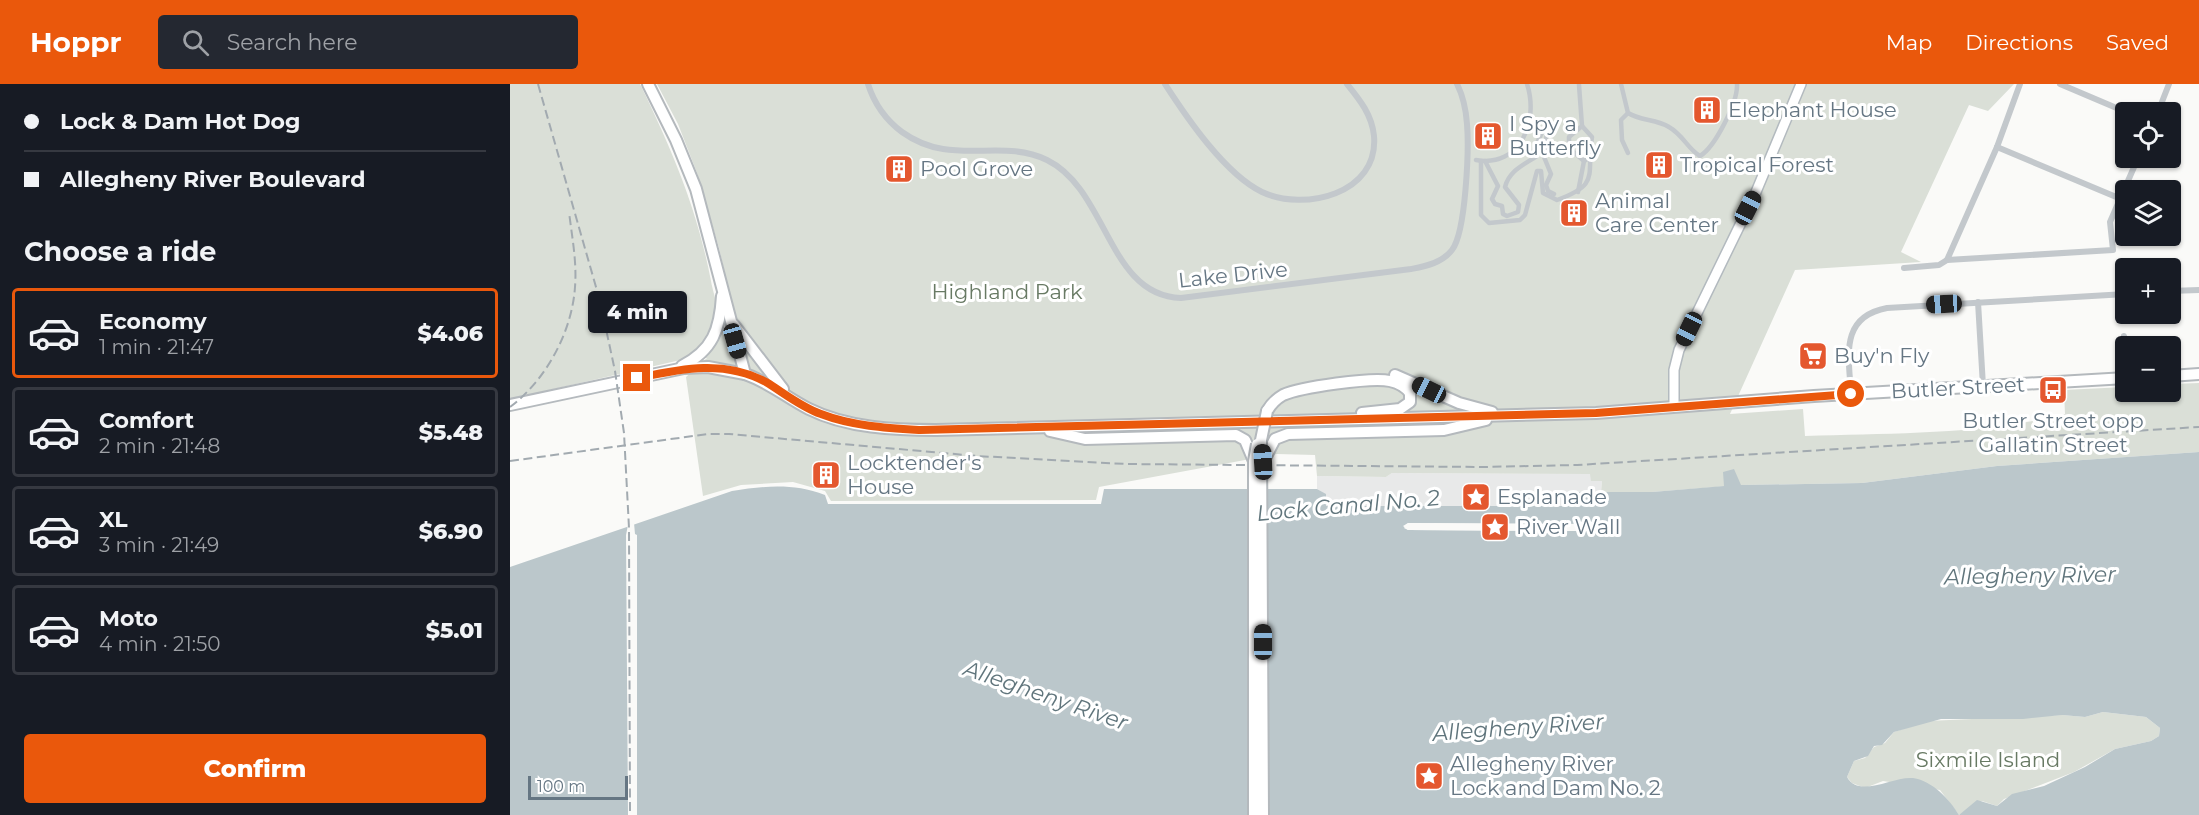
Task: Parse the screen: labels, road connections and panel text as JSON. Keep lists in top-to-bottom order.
{
  "streets": {
    "main road": ["Butler Street"],
    "street": ["Lake Drive"]
  },
  "water": ["Lock Canal No. 2", "Allegheny River"],
  "parks": ["Highland Park", "Sixmile Island"],
  "places": {
    "building": [
      "Elephant House",
      "I Spy a Butterfly",
      "Tropical Forest",
      "Pool Grove",
      "Animal Care Center",
      "Locktender's House"
    ],
    "supermarket": ["Buy'n Fly"],
    "bus stop": ["Butler Street opp Gallatin Street"],
    "place": ["Esplanade", "River Wall", "Allegheny River Lock and Dam No. 2"]
  },
  "scale_bar": "100 m",
  "page": {
    "header": "Hoppr",
    "search": "Search here",
    "nav": ["Map", "Directions", "Saved"],
    "banner": ["Lock & Dam Hot Dog", "Allegheny River Boulevard"],
    "map_buttons": ["+", "−"],
    "heading": "Choose a ride",
    "list": [
      {
        "name": "Economy",
        "note": "1 min · 21:47",
        "value": "$4.06"
      },
      {
        "name": "Comfort",
        "note": "2 min · 21:48",
        "value": "$5.48"
      },
      {
        "name": "XL",
        "note": "3 min · 21:49",
        "value": "$6.90"
      },
      {
        "name": "Moto",
        "note": "4 min · 21:50",
        "value": "$5.01"
      }
    ],
    "bubble": "4 min",
    "buttons": "Confirm",
    "scale": "100 m"
  }
}
